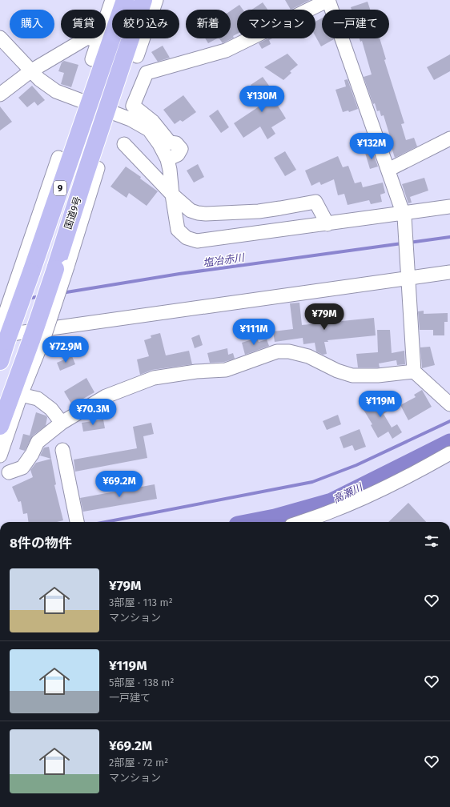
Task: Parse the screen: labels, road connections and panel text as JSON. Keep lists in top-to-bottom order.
{
  "streets": {
    "highway": ["9", "国道9号"]
  },
  "water": ["塩冶赤川", "高瀬川"],
  "page": {
    "chip": [
      "購入",
      "賃貸",
      "絞り込み",
      "新着",
      "マンション",
      "一戸建て"
    ],
    "price": [
      "¥130M",
      "¥132M",
      "¥79M",
      "¥111M",
      "¥72.9M",
      "¥119M",
      "¥70.3M",
      "¥69.2M"
    ],
    "heading": "8件の物件",
    "list": [
      {
        "name": "¥79M",
        "note": "3部屋 · 113 m² · マンション"
      },
      {
        "name": "¥119M",
        "note": "5部屋 · 138 m² · 一戸建て"
      },
      {
        "name": "¥69.2M",
        "note": "2部屋 · 72 m² · マンション"
      }
    ]
  }
}
